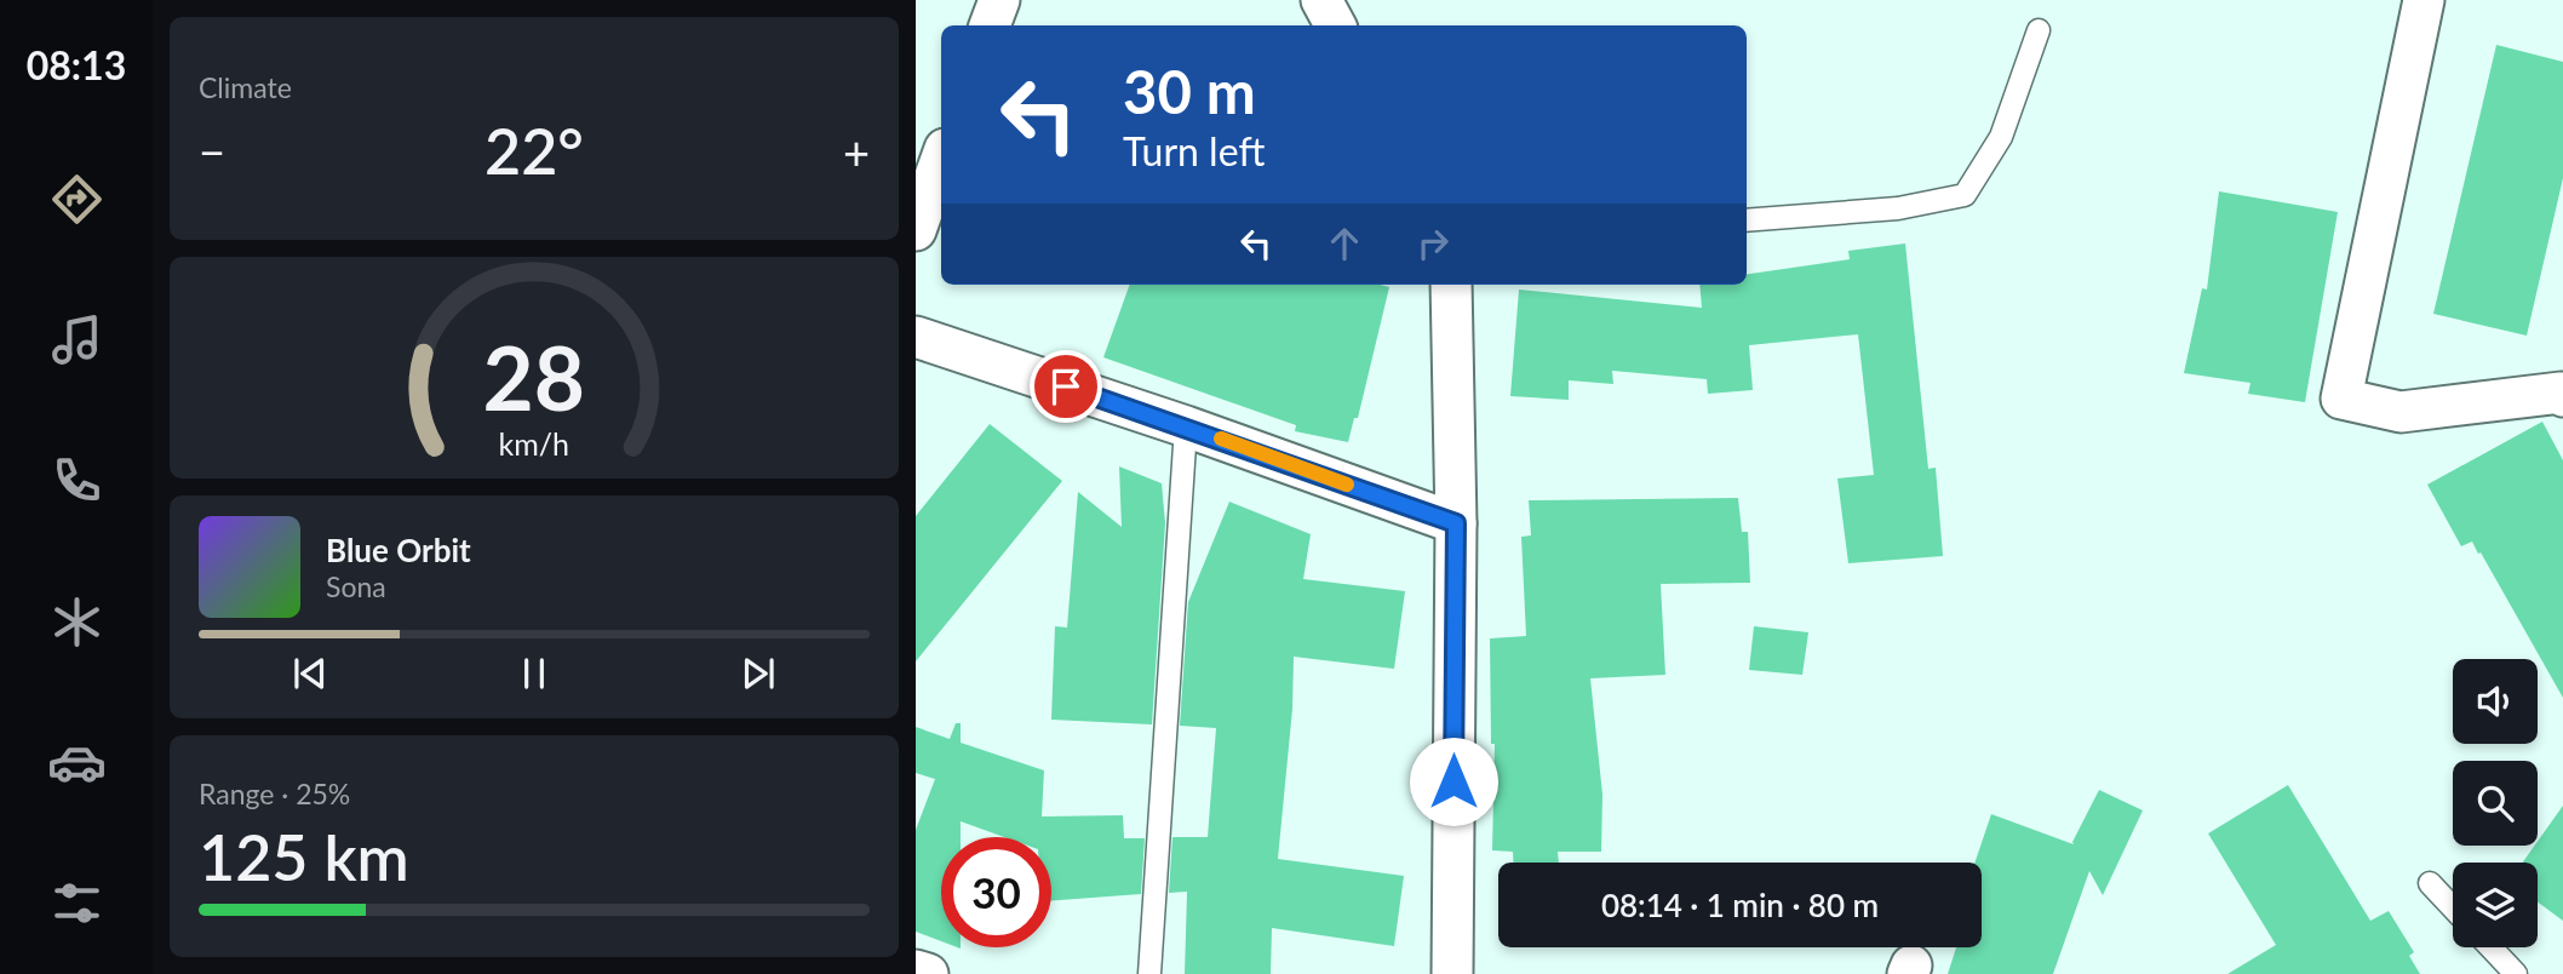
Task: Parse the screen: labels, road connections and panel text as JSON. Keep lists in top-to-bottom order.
{
  "page": {
    "tabs": "08:13",
    "tile": [
      "Climate",
      ["Range · 25%", "125 km"]
    ],
    "turn": ["30 m", "Turn left"],
    "heat": ["−", "22°", "+"],
    "song": ["Blue Orbit", "Sona"],
    "limit": "30",
    "trip": "08:14 · 1 min · 80 m",
    "gauge": ["28", "km/h"]
  }
}
